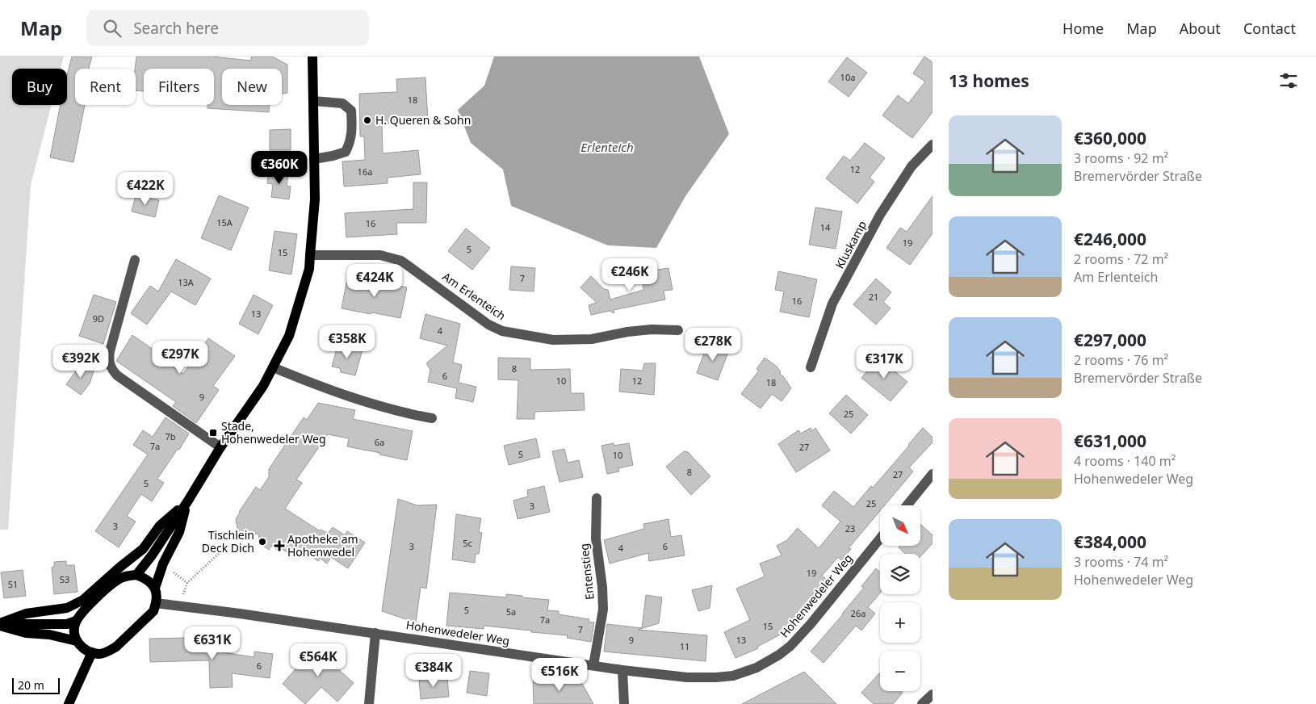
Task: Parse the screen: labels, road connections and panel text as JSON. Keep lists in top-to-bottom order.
{
  "streets": {
    "street": [
      "Kluskamp",
      "Am Erlenteich",
      "Entenstieg",
      "Hohenwedeler Weg"
    ]
  },
  "crossings": [
    ["Entenstieg", "Hohenwedeler Weg"]
  ],
  "water": ["Erlenteich"],
  "places": {
    "other": ["H. Queren & Sohn", "Tischlein Deck Dich"],
    "transit": ["Stade, Hohenwedeler Weg"],
    "health": ["Apotheke am Hohenwedel"]
  },
  "house_numbers": [
    "10a",
    "18",
    "12",
    "16a",
    "15A",
    "16",
    "14",
    "19",
    "5",
    "15",
    "7",
    "13A",
    "21",
    "16",
    "13",
    "9D",
    "4",
    "8",
    "6",
    "10",
    "12",
    "18",
    "9",
    "25",
    "7b",
    "6a",
    "7a",
    "27",
    "5",
    "10",
    "8",
    "27",
    "5",
    "25",
    "3",
    "3",
    "23",
    "5c",
    "3",
    "6",
    "4",
    "19",
    "53",
    "51",
    "5",
    "5a",
    "26a",
    "7a",
    "15",
    "7",
    "9",
    "13",
    "11",
    "6"
  ],
  "scale_bar": "20 m",
  "north": "bottom right",
  "page": {
    "header": "Map",
    "search": "Search here",
    "nav": [
      "Home",
      "Map",
      "About",
      "Contact"
    ],
    "heading": "13 homes",
    "chip": [
      "Buy",
      "Rent",
      "Filters",
      "New"
    ],
    "list": [
      {
        "name": "€360,000",
        "note": "3 rooms · 92 m² · Bremervörder Straße"
      },
      {
        "name": "€246,000",
        "note": "2 rooms · 72 m² · Am Erlenteich"
      },
      {
        "name": "€297,000",
        "note": "2 rooms · 76 m² · Bremervörder Straße"
      },
      {
        "name": "€631,000",
        "note": "4 rooms · 140 m² · Hohenwedeler Weg"
      },
      {
        "name": "€384,000",
        "note": "3 rooms · 74 m² · Hohenwedeler Weg"
      }
    ],
    "price": [
      "€360K",
      "€422K",
      "€246K",
      "€424K",
      "€358K",
      "€278K",
      "€297K",
      "€392K",
      "€317K",
      "€631K",
      "€564K",
      "€384K",
      "€516K"
    ],
    "map_buttons": ["+", "−"],
    "scale": "20 m"
  }
}
